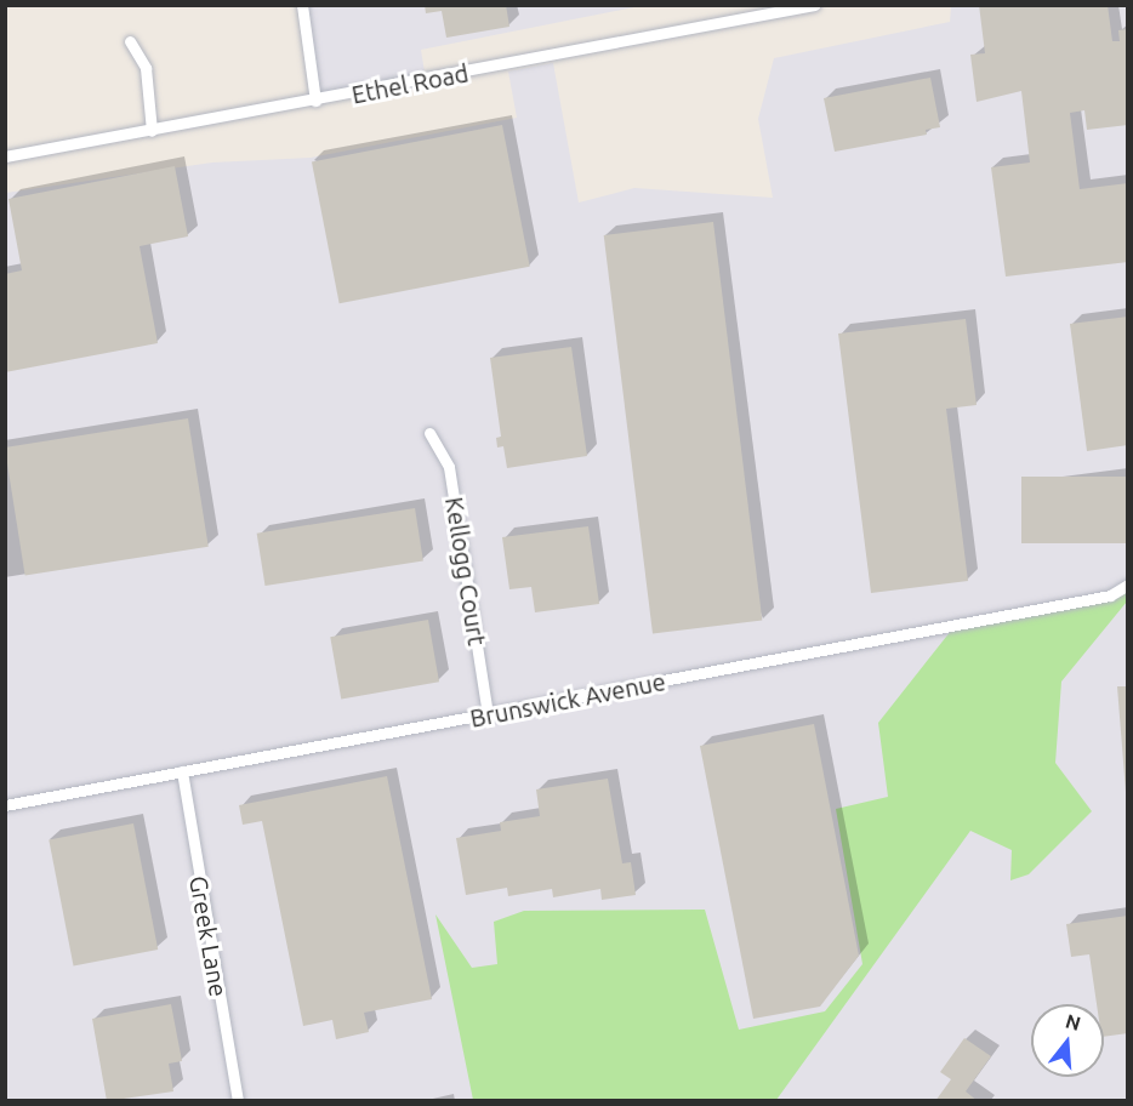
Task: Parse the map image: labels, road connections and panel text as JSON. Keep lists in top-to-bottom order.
{
  "streets": {
    "street": [
      "Ethel Road",
      "Kellogg Court",
      "Brunswick Avenue",
      "Greek Lane"
    ]
  },
  "crossings": [
    ["Kellogg Court", "Brunswick Avenue"],
    ["Brunswick Avenue", "Greek Lane"]
  ],
  "north": "top"
}
